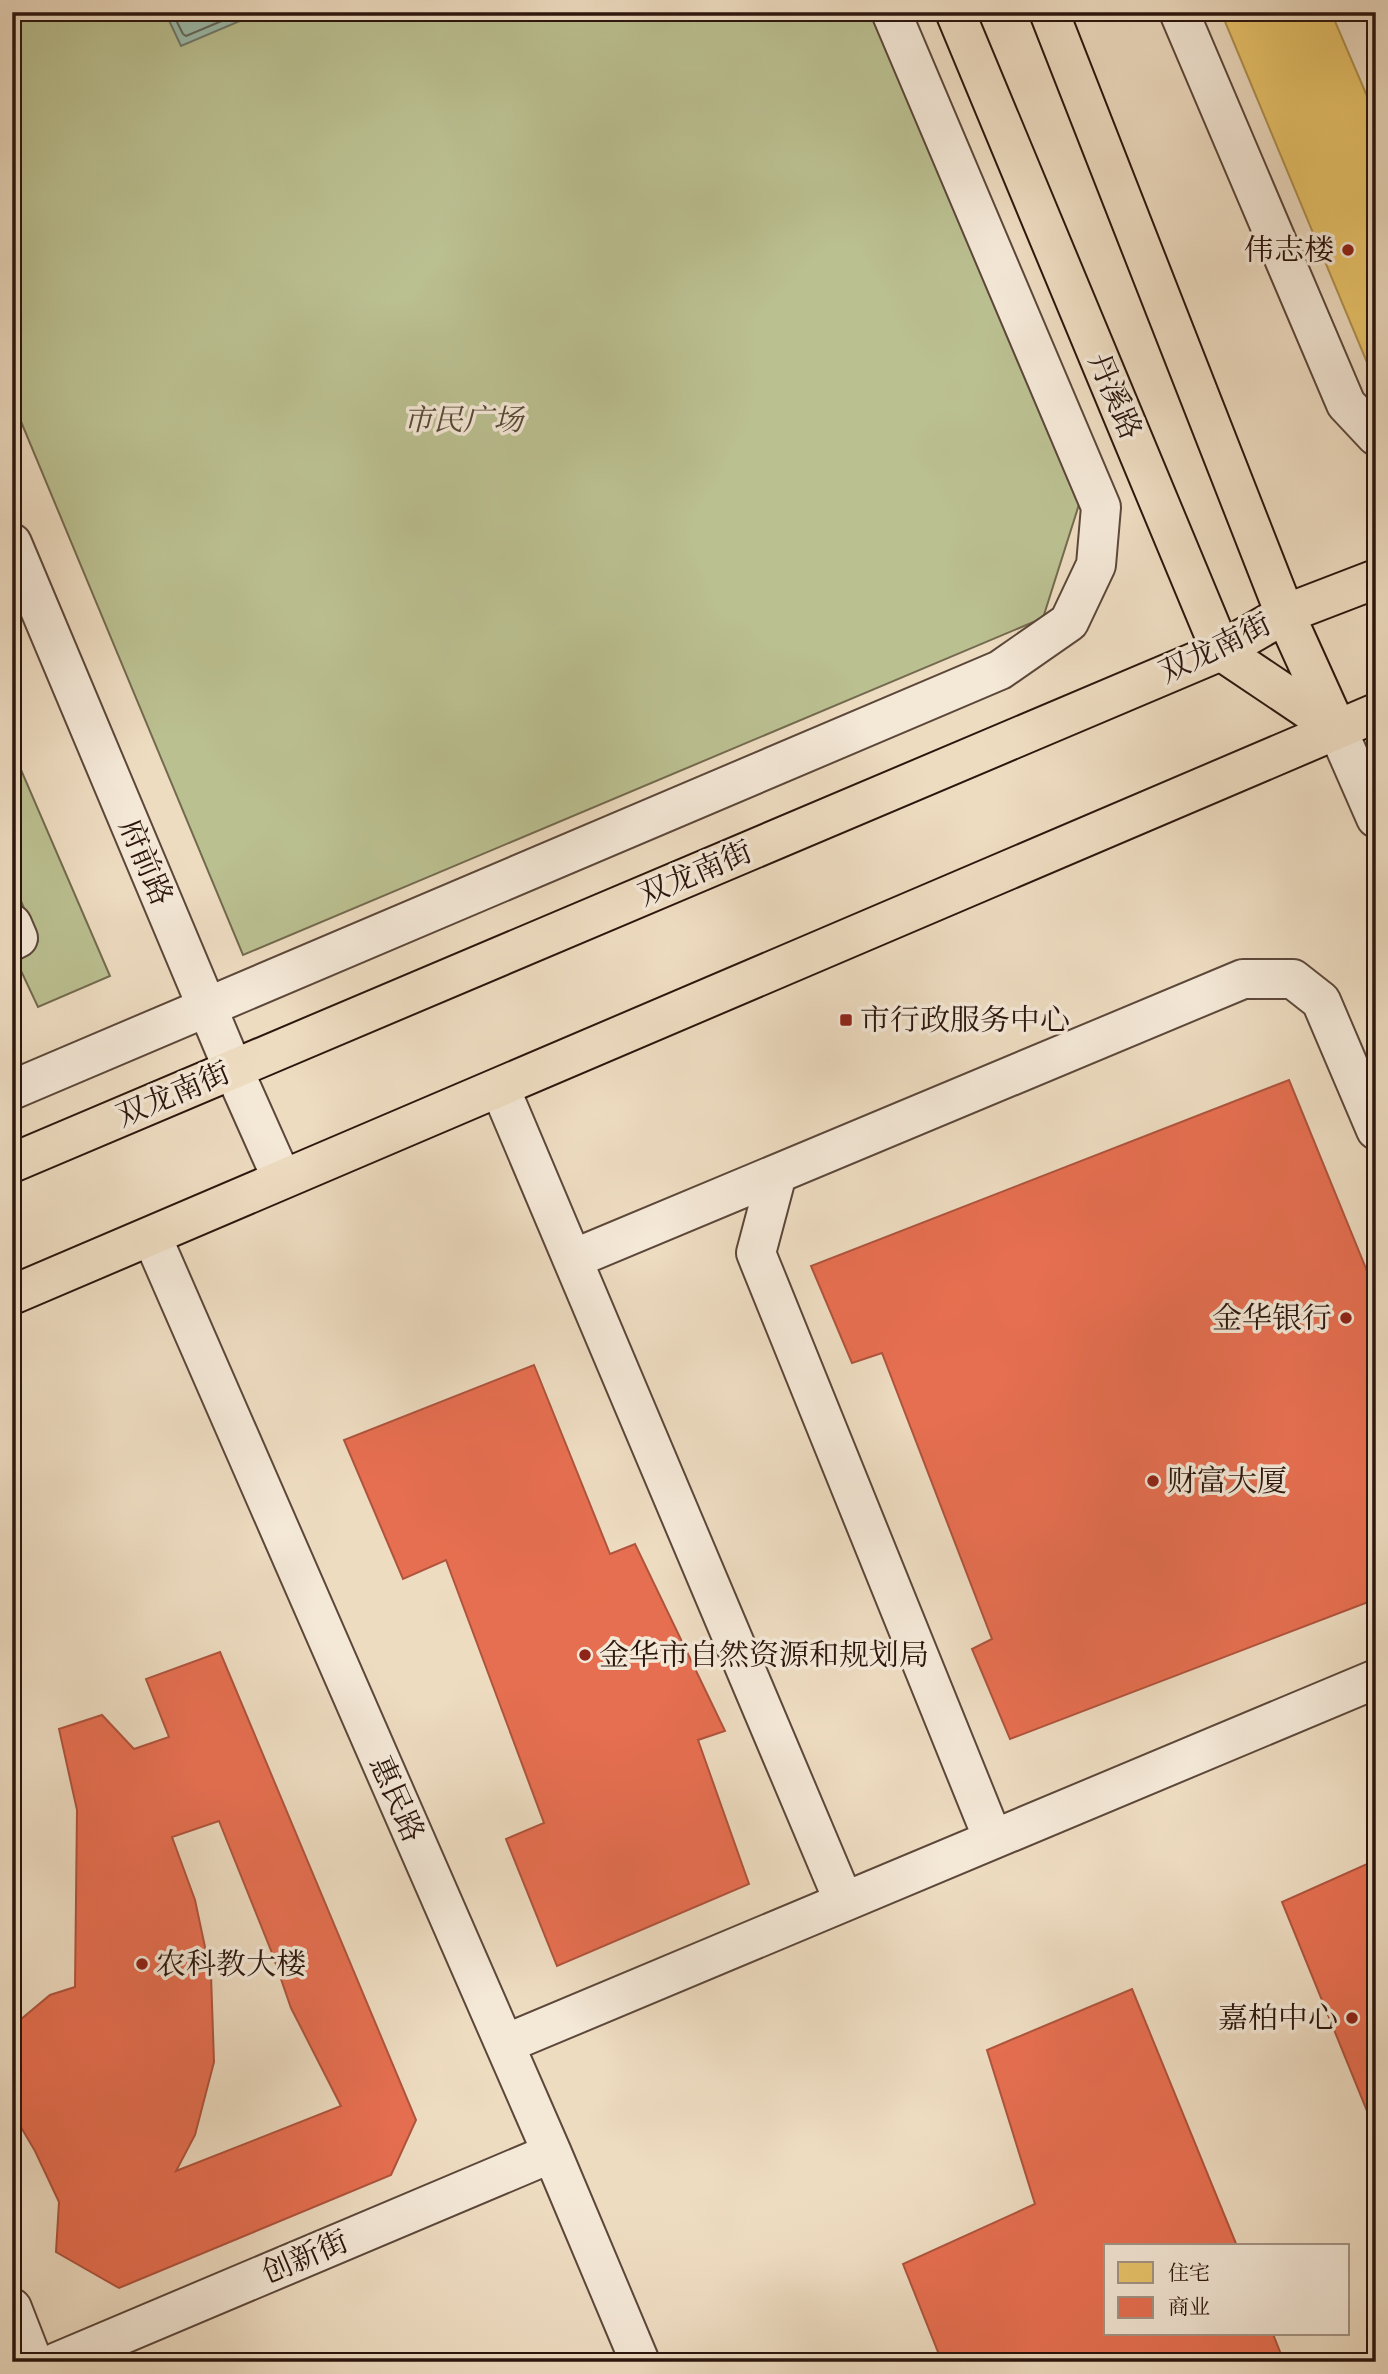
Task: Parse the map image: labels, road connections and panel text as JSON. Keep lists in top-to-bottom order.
{
  "streets": {
    "main road": ["丹溪路", "双龙南街"],
    "street": ["府前路", "惠民路", "创新街"]
  },
  "crossings": [
    ["丹溪路", "双龙南街"],
    ["双龙南街", "府前路"],
    ["惠民路", "创新街"]
  ],
  "parks": ["市民广场"],
  "places": {
    "other": [
      "伟志楼",
      "金华银行",
      "财富大厦",
      "金华市自然资源和规划局",
      "农科教大楼",
      "嘉柏中心"
    ],
    "transit": ["市行政服务中心"]
  },
  "legend": ["住宅", "商业"]
}
